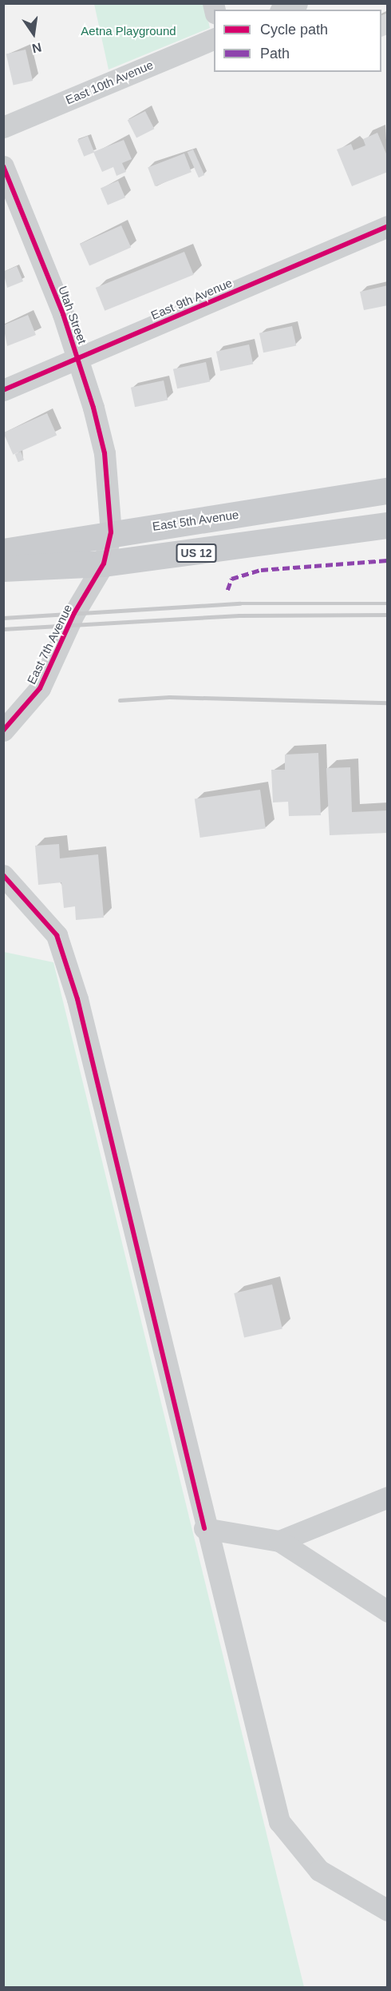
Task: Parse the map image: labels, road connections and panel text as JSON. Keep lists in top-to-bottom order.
{
  "streets": {
    "main road": ["East 5th Avenue", "US 12"],
    "street": [
      "East 10th Avenue",
      "East 9th Avenue",
      "Utah Street",
      "East 7th Avenue"
    ]
  },
  "crossings": [
    ["East 9th Avenue", "Utah Street"],
    ["Utah Street", "East 5th Avenue"],
    ["Utah Street", "East 7th Avenue"],
    ["East 5th Avenue", "East 7th Avenue"],
    ["US 12", "East 7th Avenue"]
  ],
  "parks": ["Aetna Playground"],
  "legend": ["Cycle path", "Path"],
  "north": "bottom"
}
